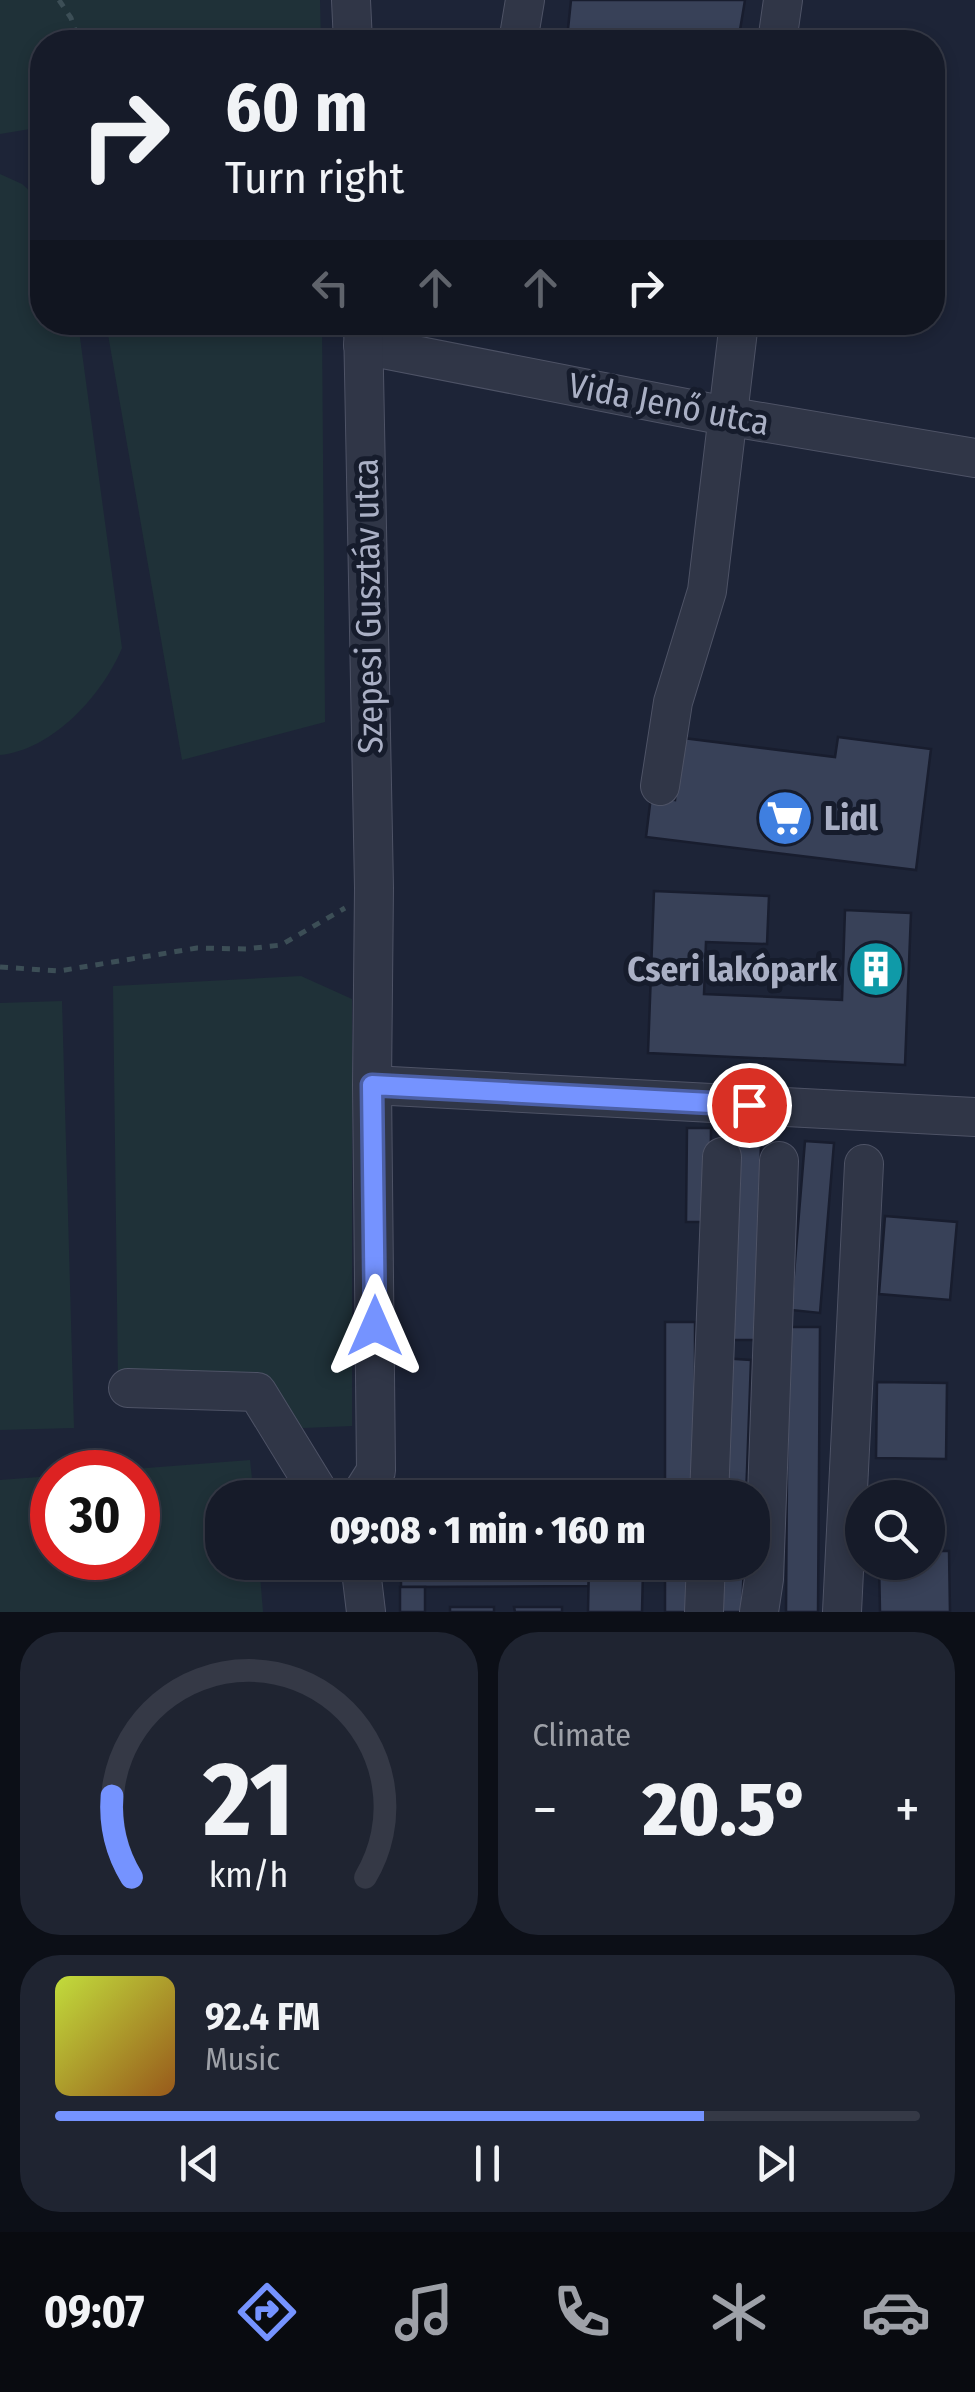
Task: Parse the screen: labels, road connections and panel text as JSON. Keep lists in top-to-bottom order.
{
  "streets": {
    "street": ["Vida Jenő utca", "Szepesi Gusztáv utca"]
  },
  "places": {
    "supermarket": ["Lidl"],
    "building": ["Cseri lakópark"]
  },
  "page": {
    "turn": ["60 m", "Turn right"],
    "limit": "30",
    "trip": "09:08 · 1 min · 160 m",
    "tile": "Climate",
    "heat": ["−", "20.5°", "+"],
    "song": ["92.4 FM", "Music"],
    "tabs": "09:07",
    "gauge": ["21", "km/h"]
  }
}
